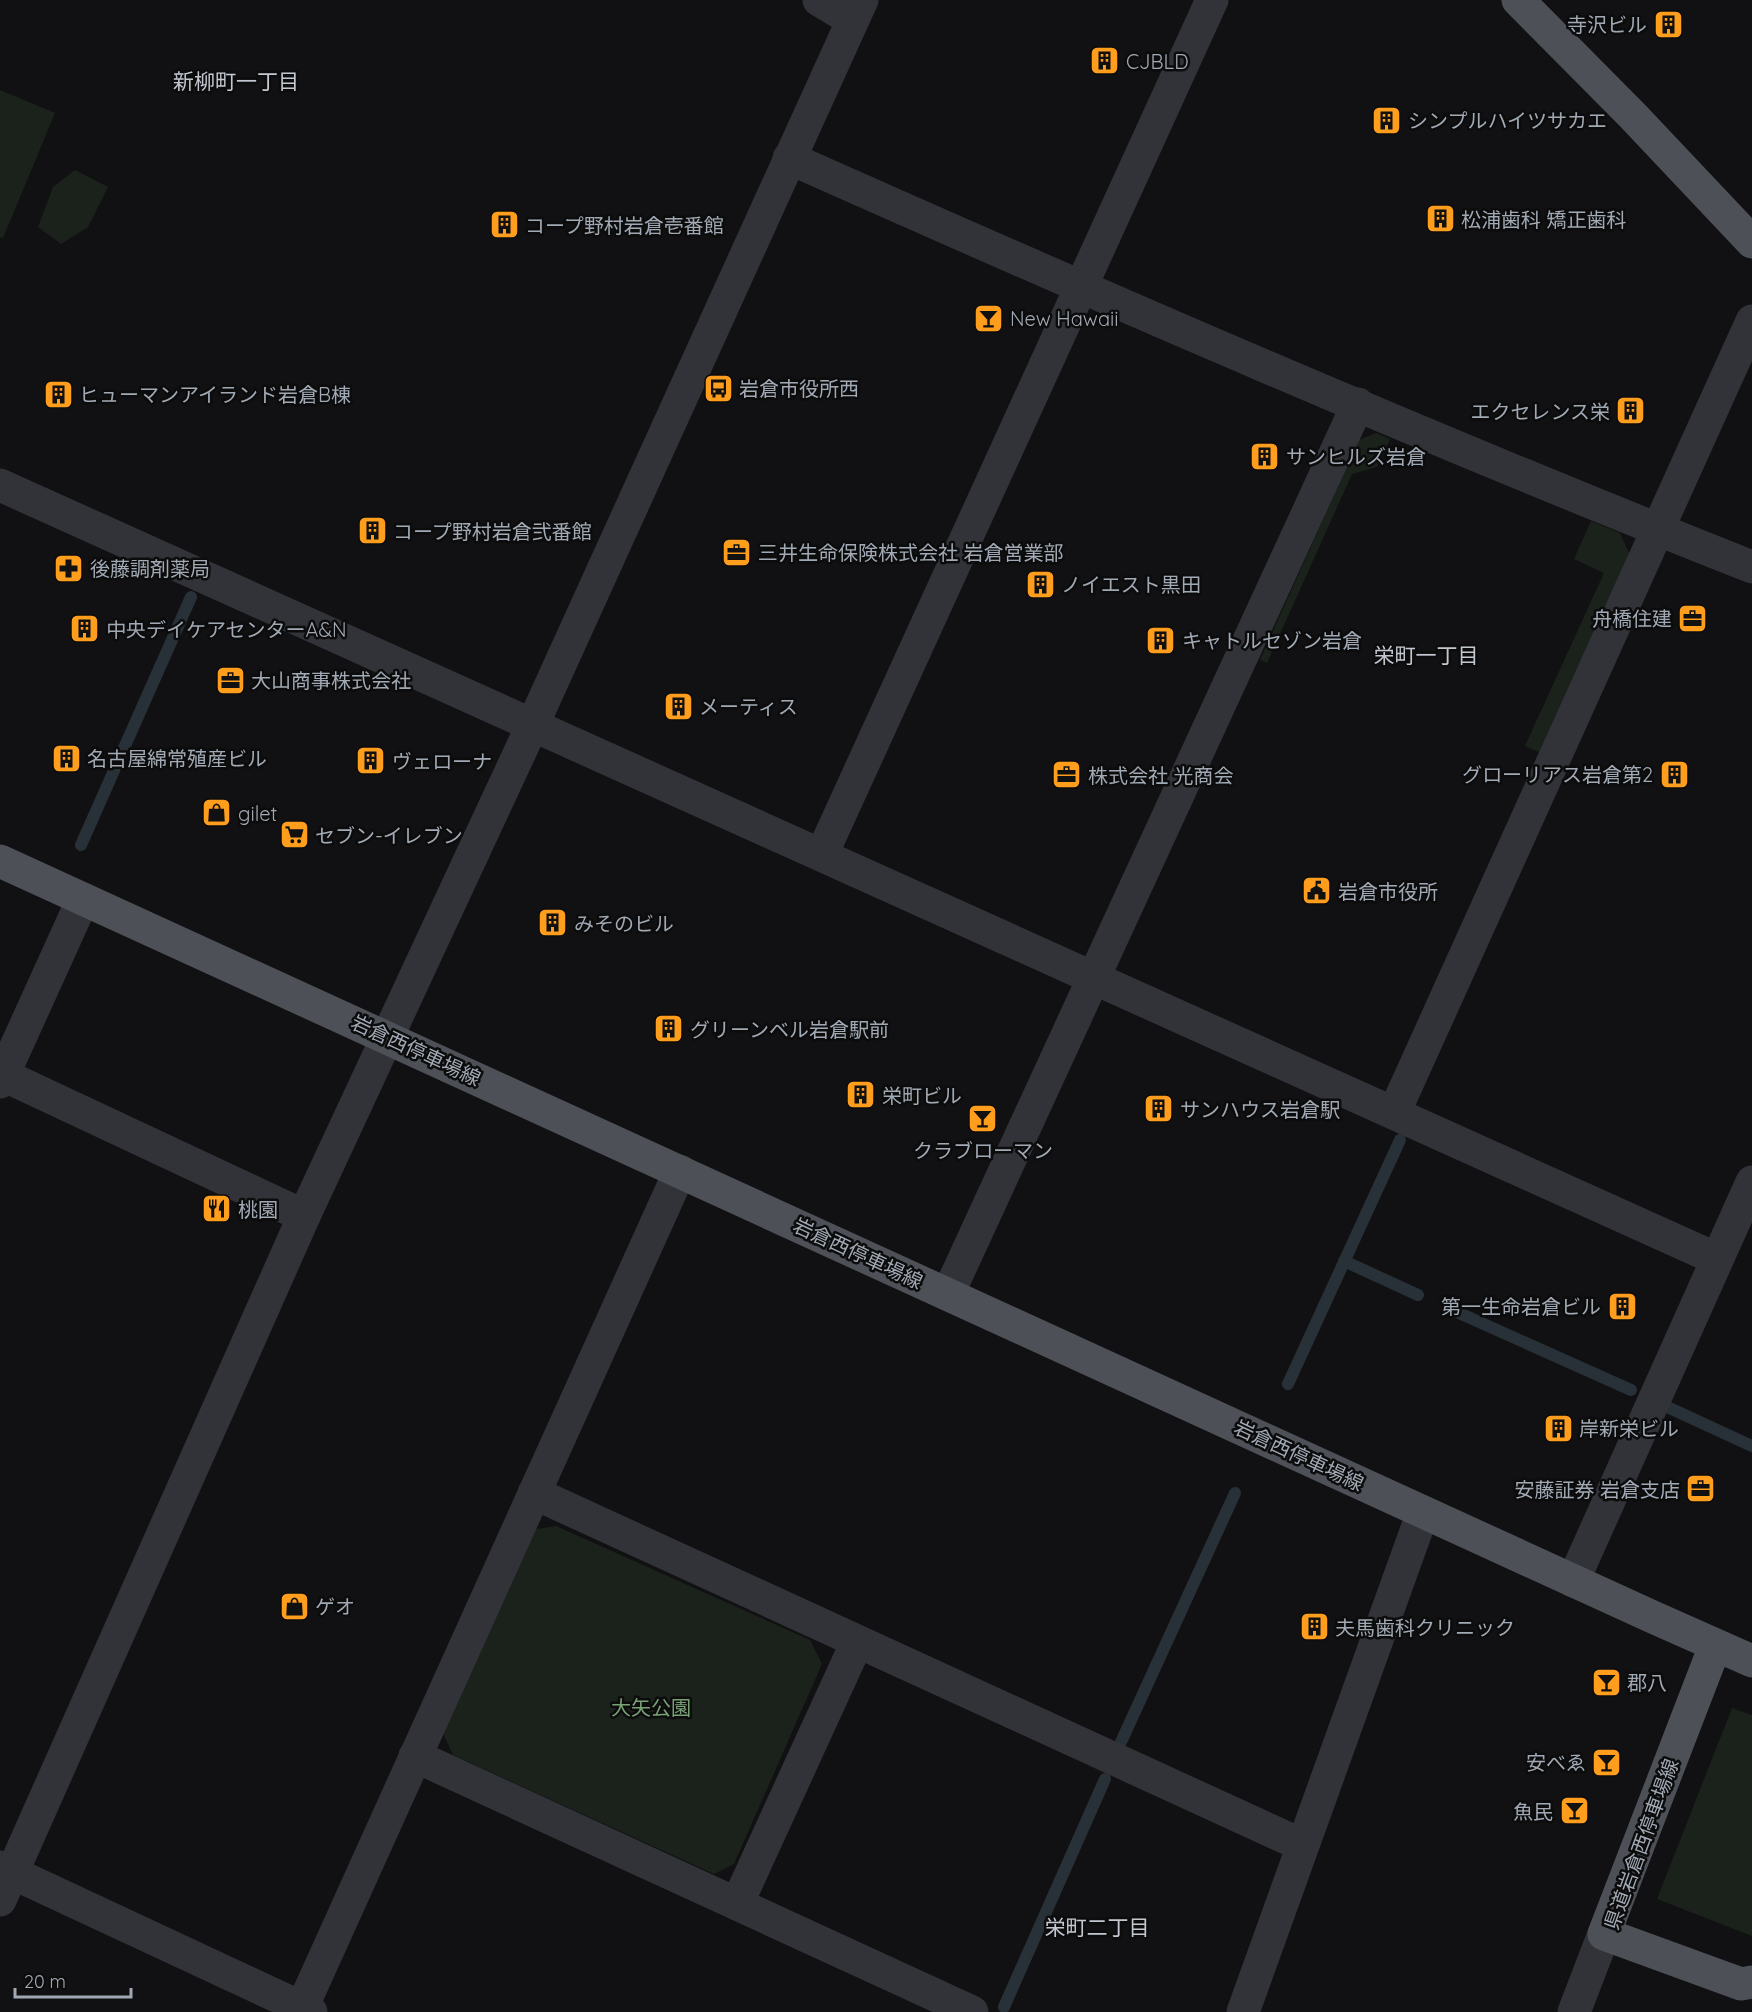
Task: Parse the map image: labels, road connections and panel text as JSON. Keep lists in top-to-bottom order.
{
  "streets": {
    "main road": ["岩倉西停車場線", "県道岩倉西停車場線"]
  },
  "crossings": [
    ["岩倉西停車場線", "県道岩倉西停車場線"]
  ],
  "districts": ["新柳町一丁目", "栄町一丁目", "栄町二丁目"],
  "parks": ["大矢公園"],
  "places": {
    "building": [
      "寺沢ビル",
      "CJBLD",
      "シンプルハイツサカエ",
      "松浦歯科 矯正歯科",
      "コープ野村岩倉壱番館",
      "ヒューマンアイランド岩倉B棟",
      "エクセレンス栄",
      "サンヒルズ岩倉",
      "コープ野村岩倉弐番館",
      "ノイエスト黒田",
      "中央デイケアセンターA&N",
      "キャトルセゾン岩倉",
      "メーティス",
      "名古屋綿常殖産ビル",
      "ヴェローナ",
      "グローリアス岩倉第2",
      "みそのビル",
      "グリーンベル岩倉駅前",
      "栄町ビル",
      "サンハウス岩倉駅",
      "第一生命岩倉ビル",
      "岸新栄ビル",
      "夫馬歯科クリニック"
    ],
    "bar": [
      "New Hawaii",
      "クラブローマン",
      "郡八",
      "安べゑ",
      "魚民"
    ],
    "bus stop": ["岩倉市役所西"],
    "office": [
      "三井生命保険株式会社 岩倉営業部",
      "舟橋住建",
      "大山商事株式会社",
      "株式会社 光商会",
      "安藤証券 岩倉支店"
    ],
    "pharmacy": ["後藤調剤薬局"],
    "shop": ["gilet", "ゲオ"],
    "supermarket": ["セブン-イレブン"],
    "public building": ["岩倉市役所"],
    "restaurant": ["桃園"]
  },
  "scale_bar": "20 m"
}
